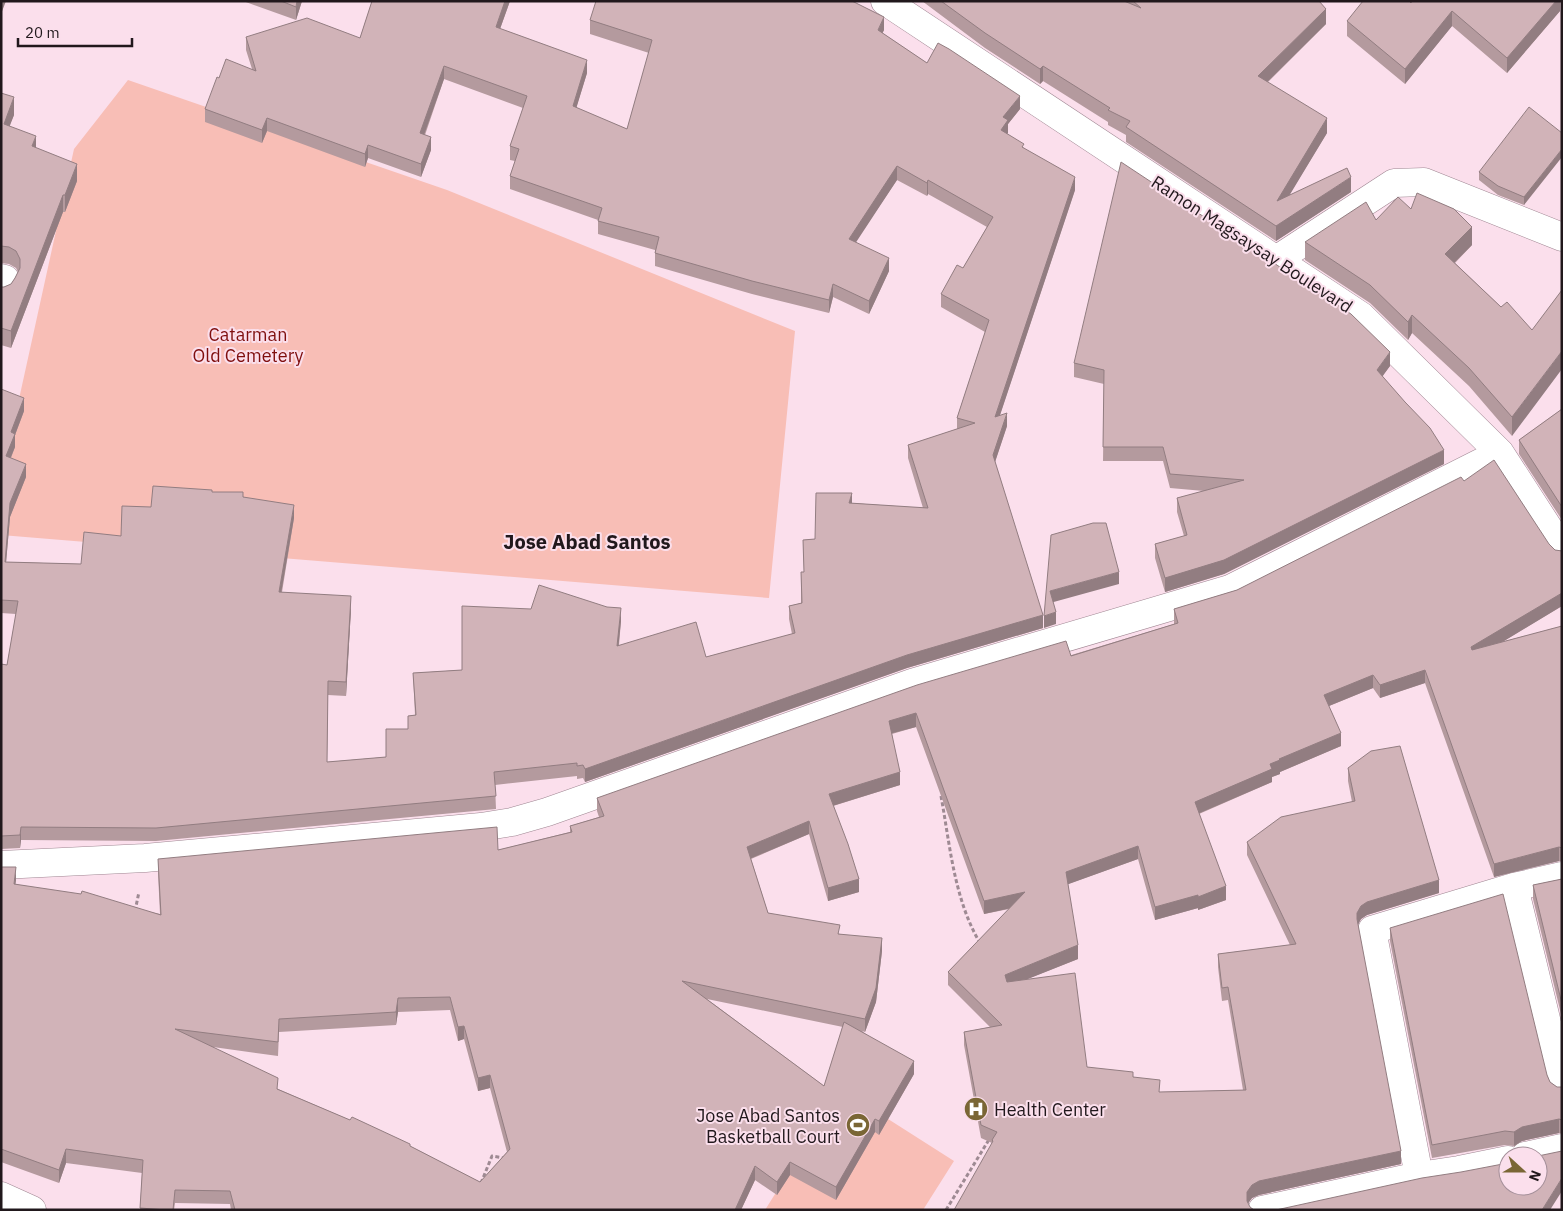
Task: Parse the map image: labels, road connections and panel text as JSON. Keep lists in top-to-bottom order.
{
  "streets": {
    "street": ["Ramon Magsaysay Boulevard"]
  },
  "districts": ["Jose Abad Santos"],
  "parks": ["Catarman Old Cemetery"],
  "places": {
    "hospital": ["Health Center"],
    "sports": ["Jose Abad Santos Basketball Court"]
  },
  "scale_bar": "20 m",
  "north": "right"
}
